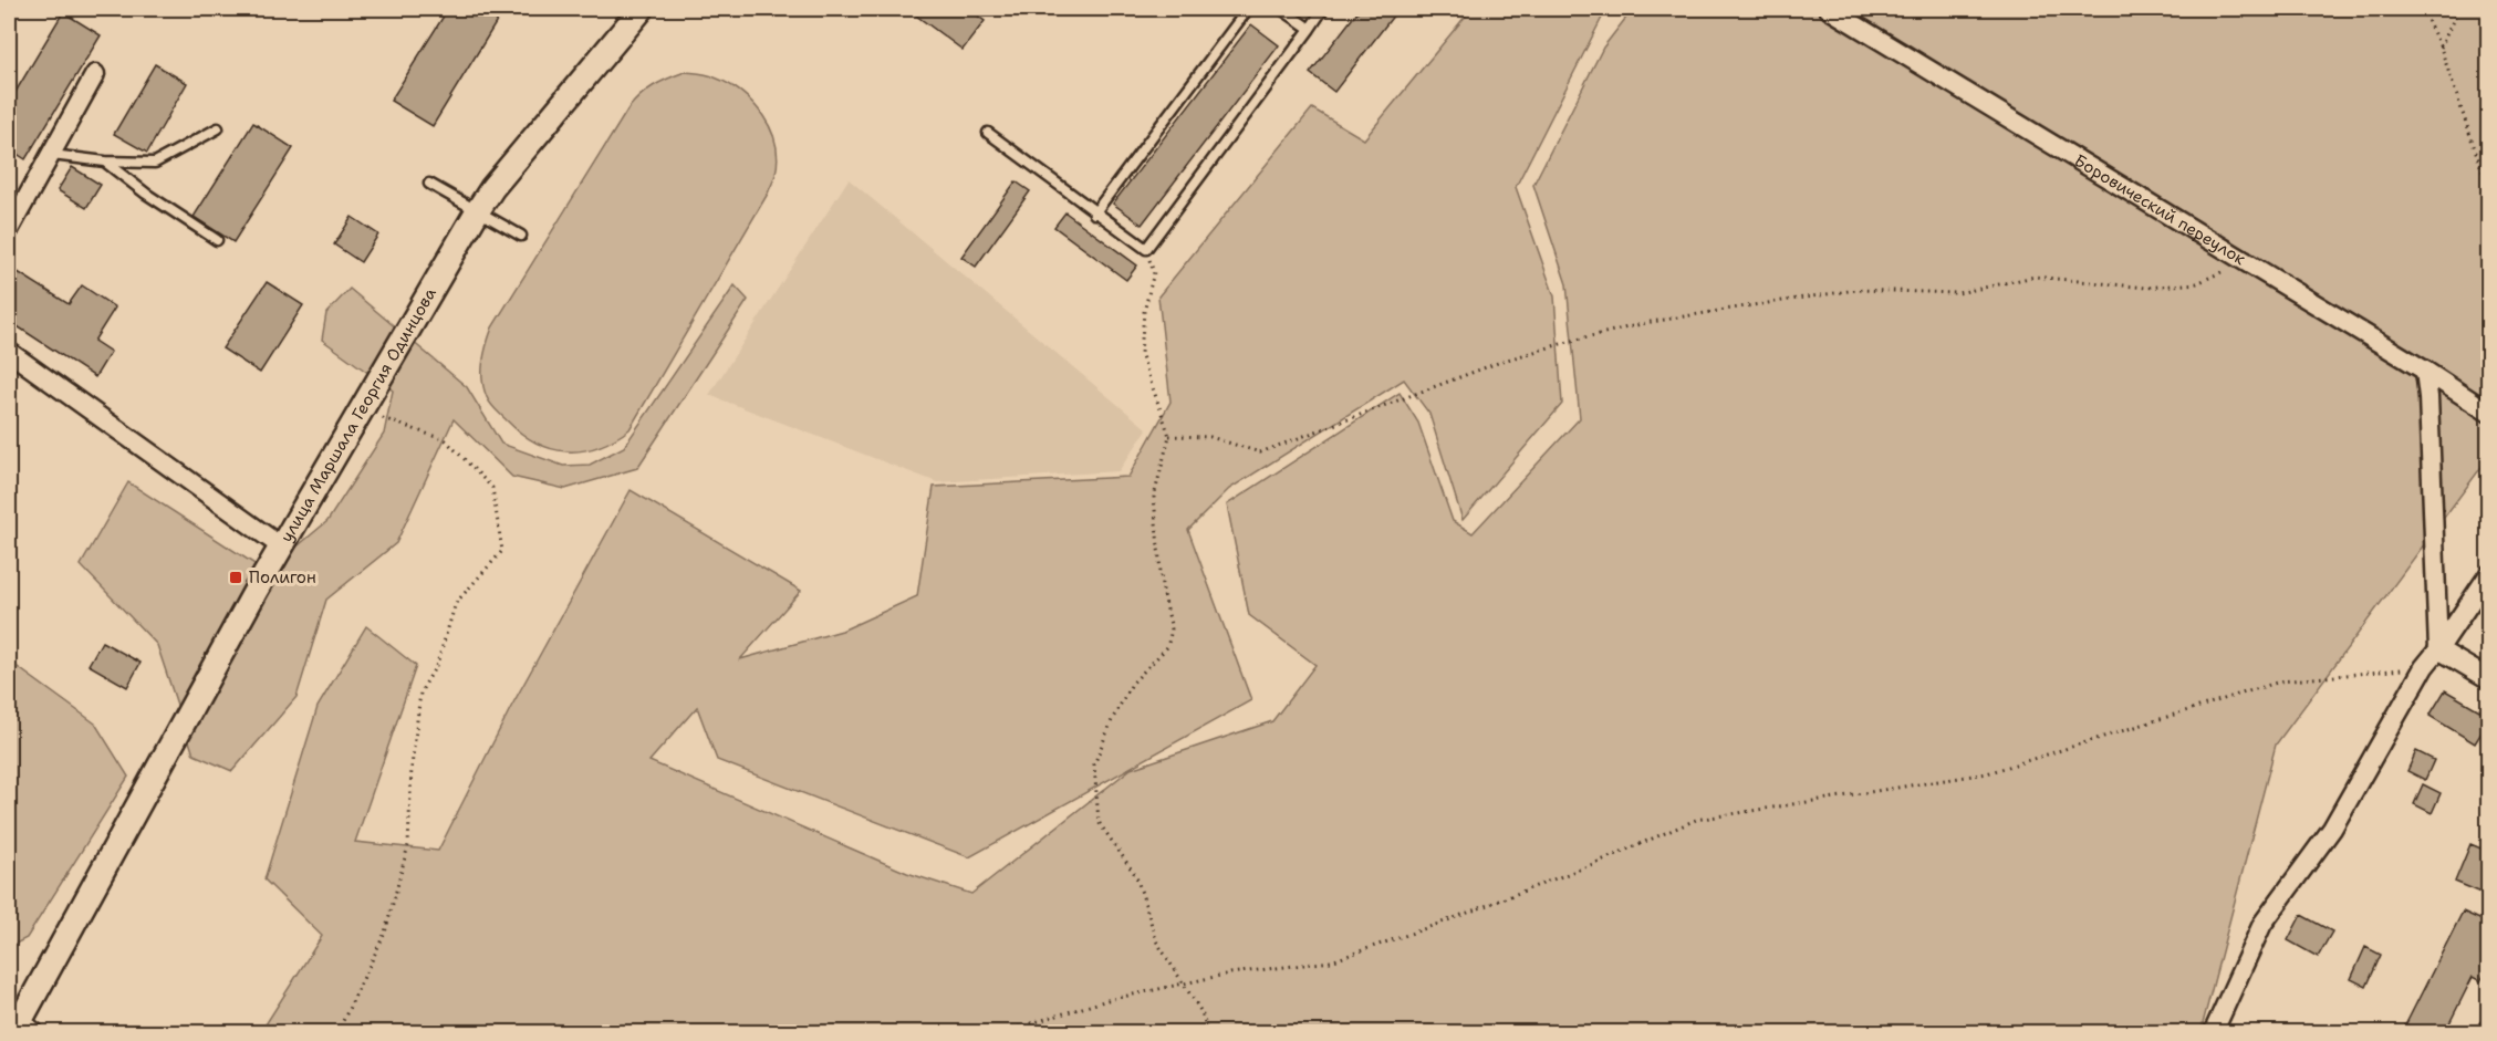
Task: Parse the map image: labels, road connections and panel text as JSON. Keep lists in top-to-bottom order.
{
  "streets": {
    "street": ["Боровический переулок", "улица Маршала Георгия Одинцова"]
  },
  "places": {
    "transit": ["Полигон"]
  }
}
